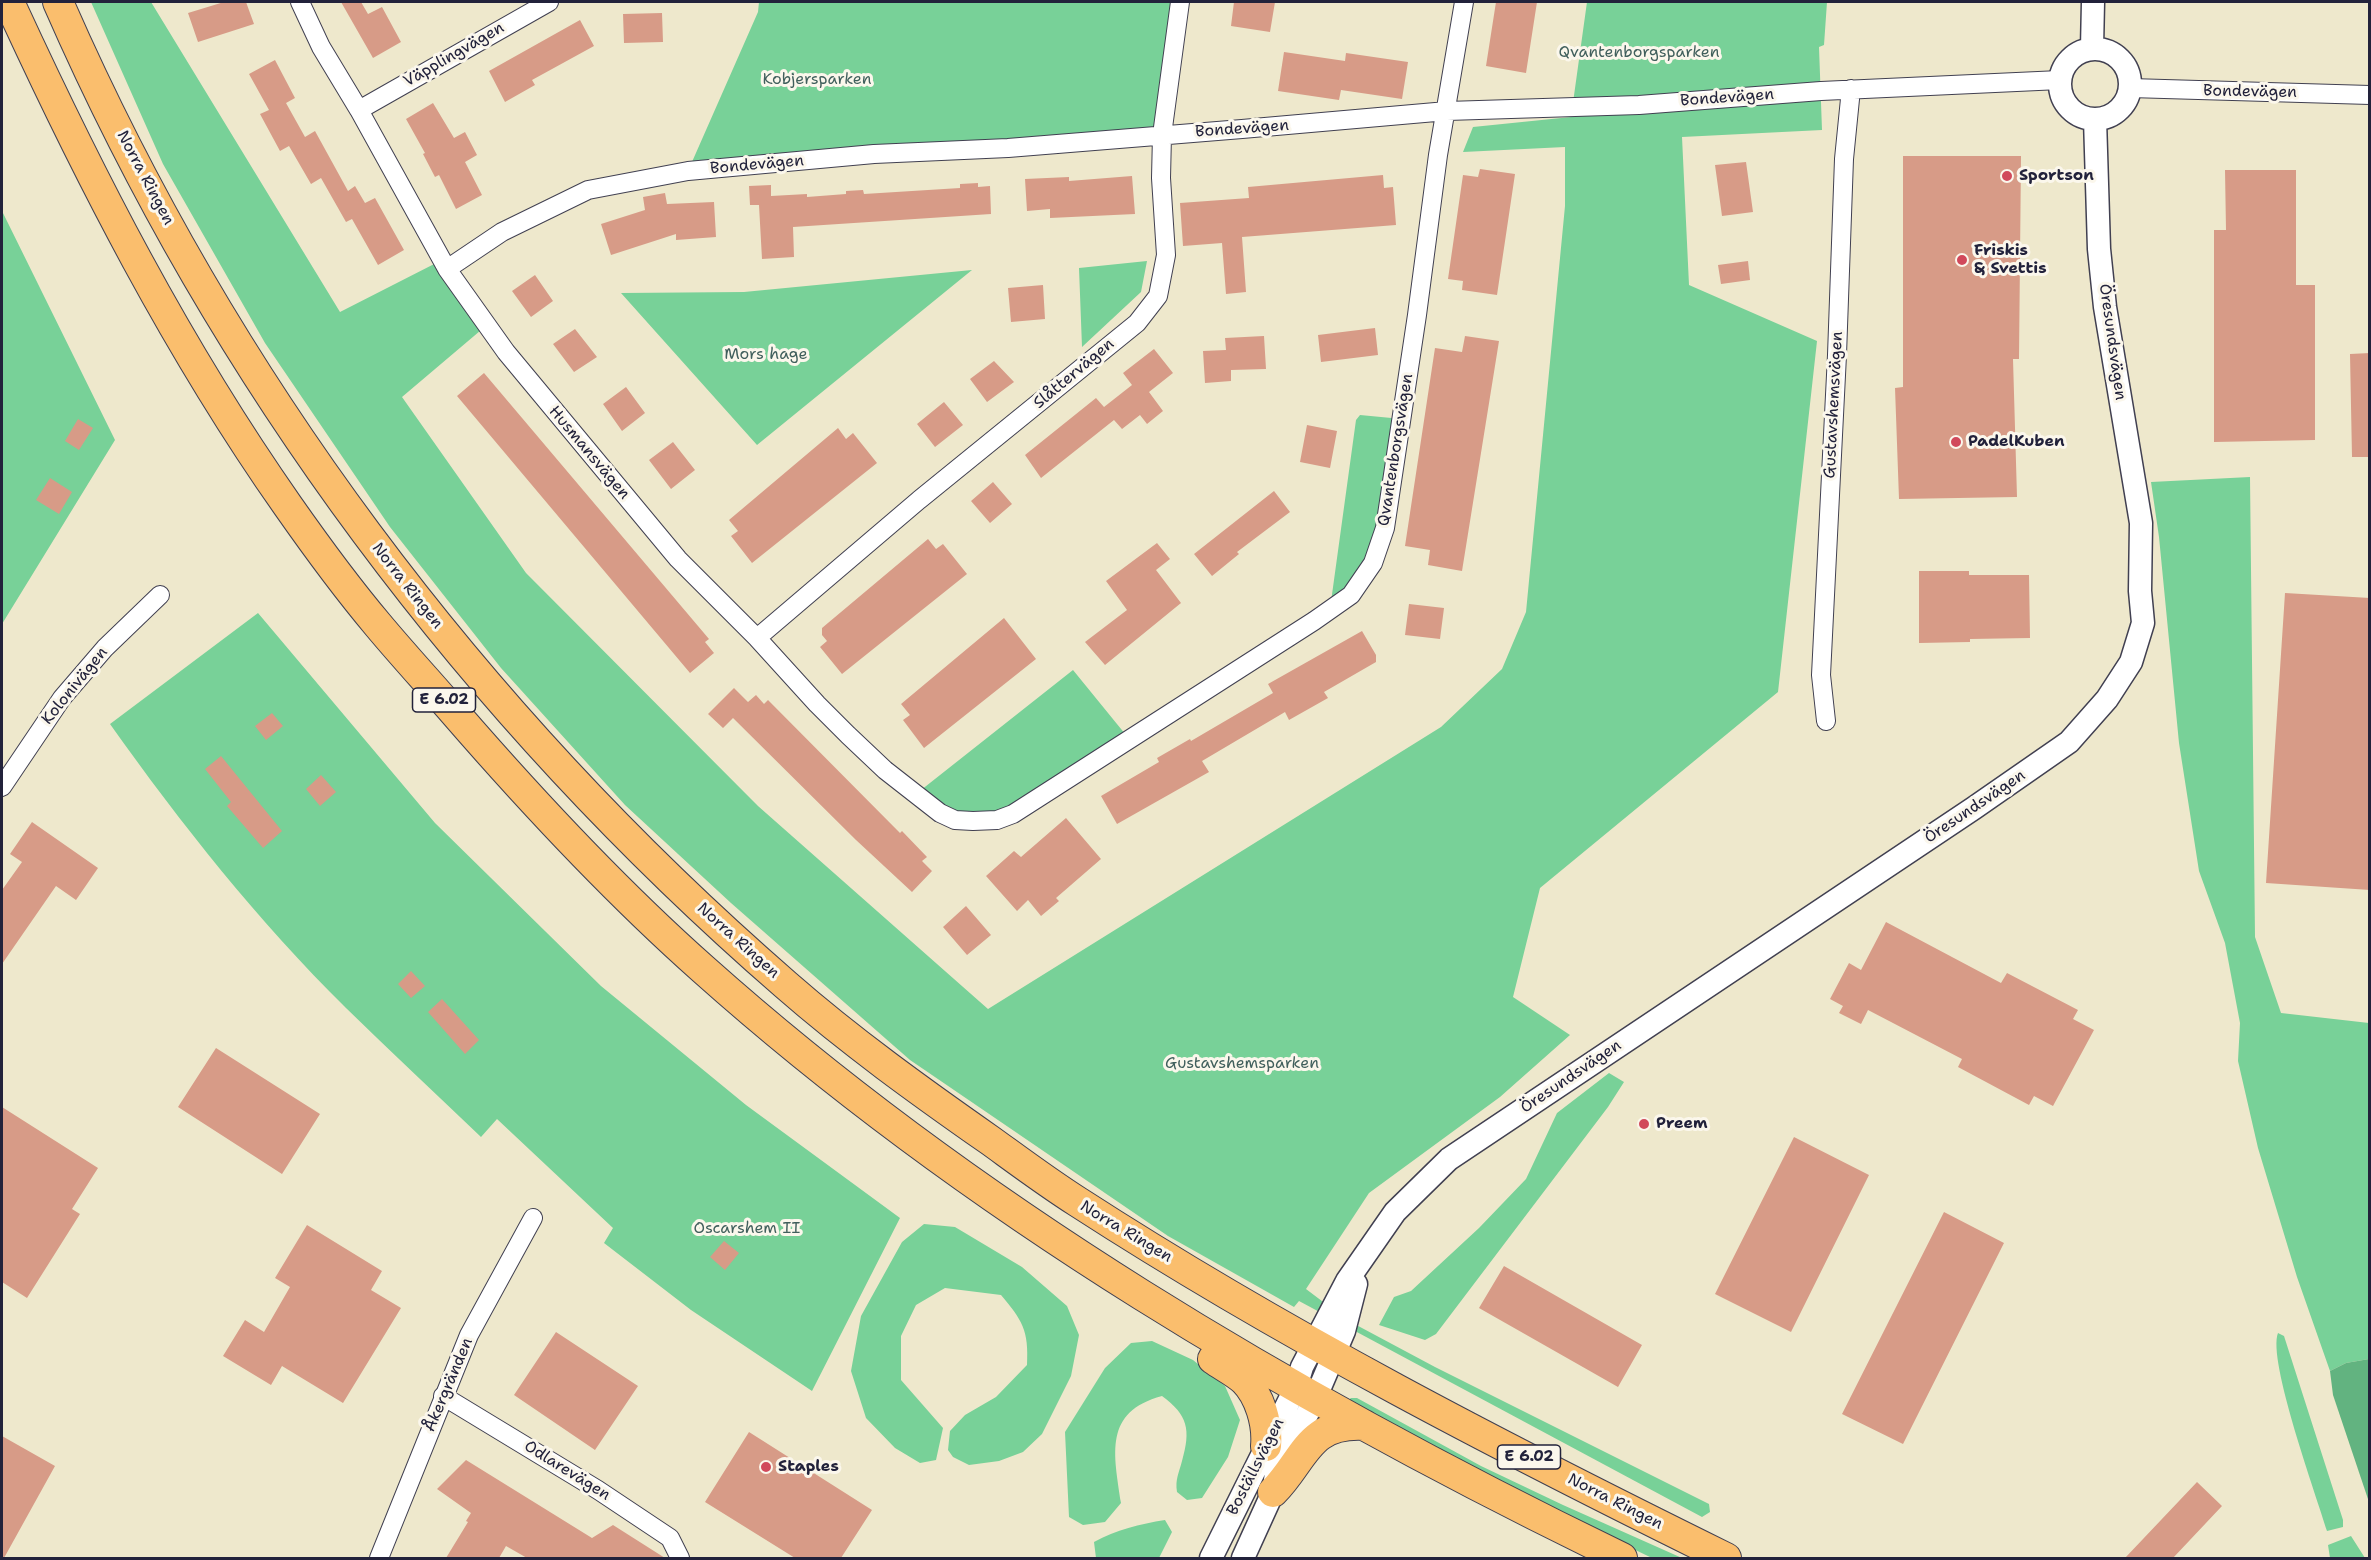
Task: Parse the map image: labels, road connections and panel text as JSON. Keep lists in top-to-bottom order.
{
  "streets": {
    "main road": ["Norra Ringen", "E 6.02"],
    "street": [
      "Väpplingvägen",
      "Bondevägen",
      "Öresundsvägen",
      "Slåttervägen",
      "Gustavshemsvägen",
      "Qvantenborgsvägen",
      "Husmansvägen",
      "Kolonivägen",
      "Åkergränden",
      "Boställsvägen",
      "Odlarevägen"
    ]
  },
  "crossings": [
    ["Väpplingvägen", "Husmansvägen"],
    ["Bondevägen", "Öresundsvägen"],
    ["Bondevägen", "Slåttervägen"],
    ["Bondevägen", "Gustavshemsvägen"],
    ["Bondevägen", "Qvantenborgsvägen"],
    ["Bondevägen", "Husmansvägen"],
    ["Norra Ringen", "Öresundsvägen"],
    ["Norra Ringen", "Boställsvägen"],
    ["Öresundsvägen", "Boställsvägen"],
    ["Slåttervägen", "Husmansvägen"],
    ["Qvantenborgsvägen", "Husmansvägen"],
    ["Åkergränden", "Odlarevägen"]
  ],
  "parks": [
    "Qvantenborgsparken",
    "Kobjersparken",
    "Mors hage",
    "Gustavshemsparken",
    "Oscarshem II"
  ],
  "places": [
    "Sportson",
    "Friskis & Svettis",
    "PadelKuben",
    "Preem",
    "Staples"
  ]
}
